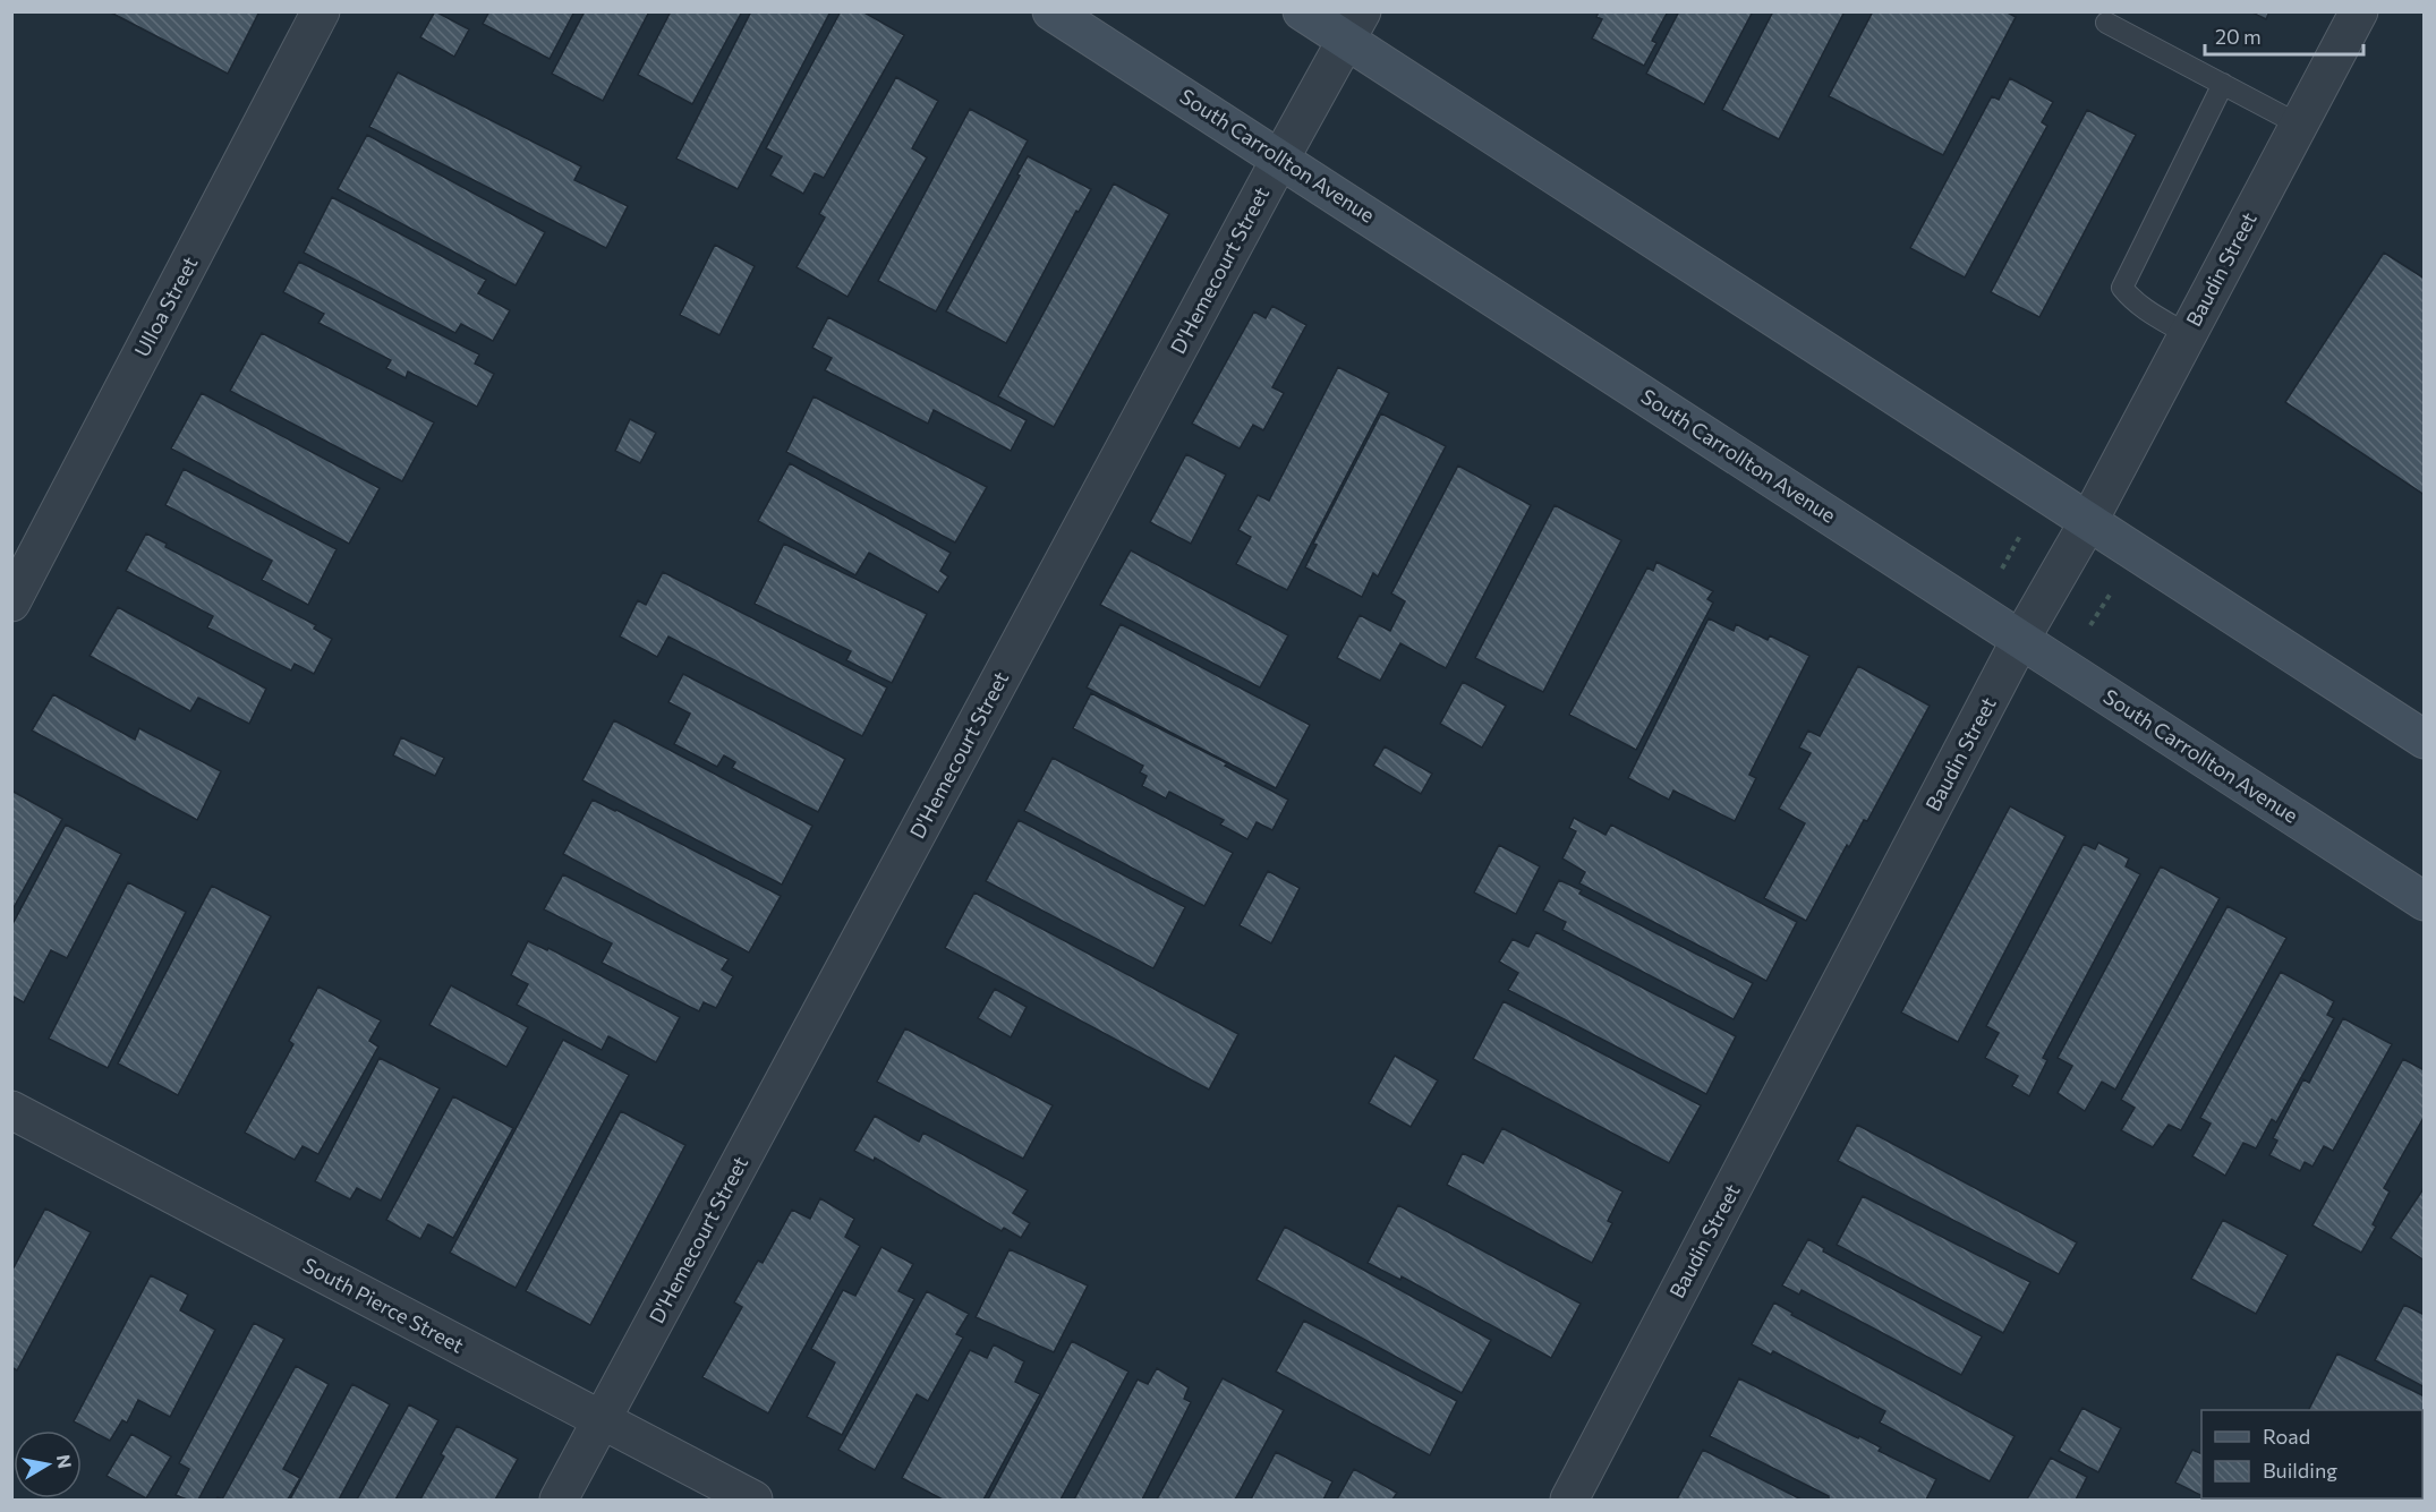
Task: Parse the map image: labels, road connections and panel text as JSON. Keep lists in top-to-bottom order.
{
  "streets": {
    "main road": ["South Carrollton Avenue"],
    "street": [
      "Baudin Street",
      "D'Hemecourt Street",
      "Ulloa Street",
      "South Pierce Street"
    ]
  },
  "crossings": [
    ["South Carrollton Avenue", "Baudin Street"],
    ["South Carrollton Avenue", "D'Hemecourt Street"],
    ["D'Hemecourt Street", "South Pierce Street"]
  ],
  "legend": ["Road", "Building"],
  "scale_bar": "20 m",
  "north": "right"
}
